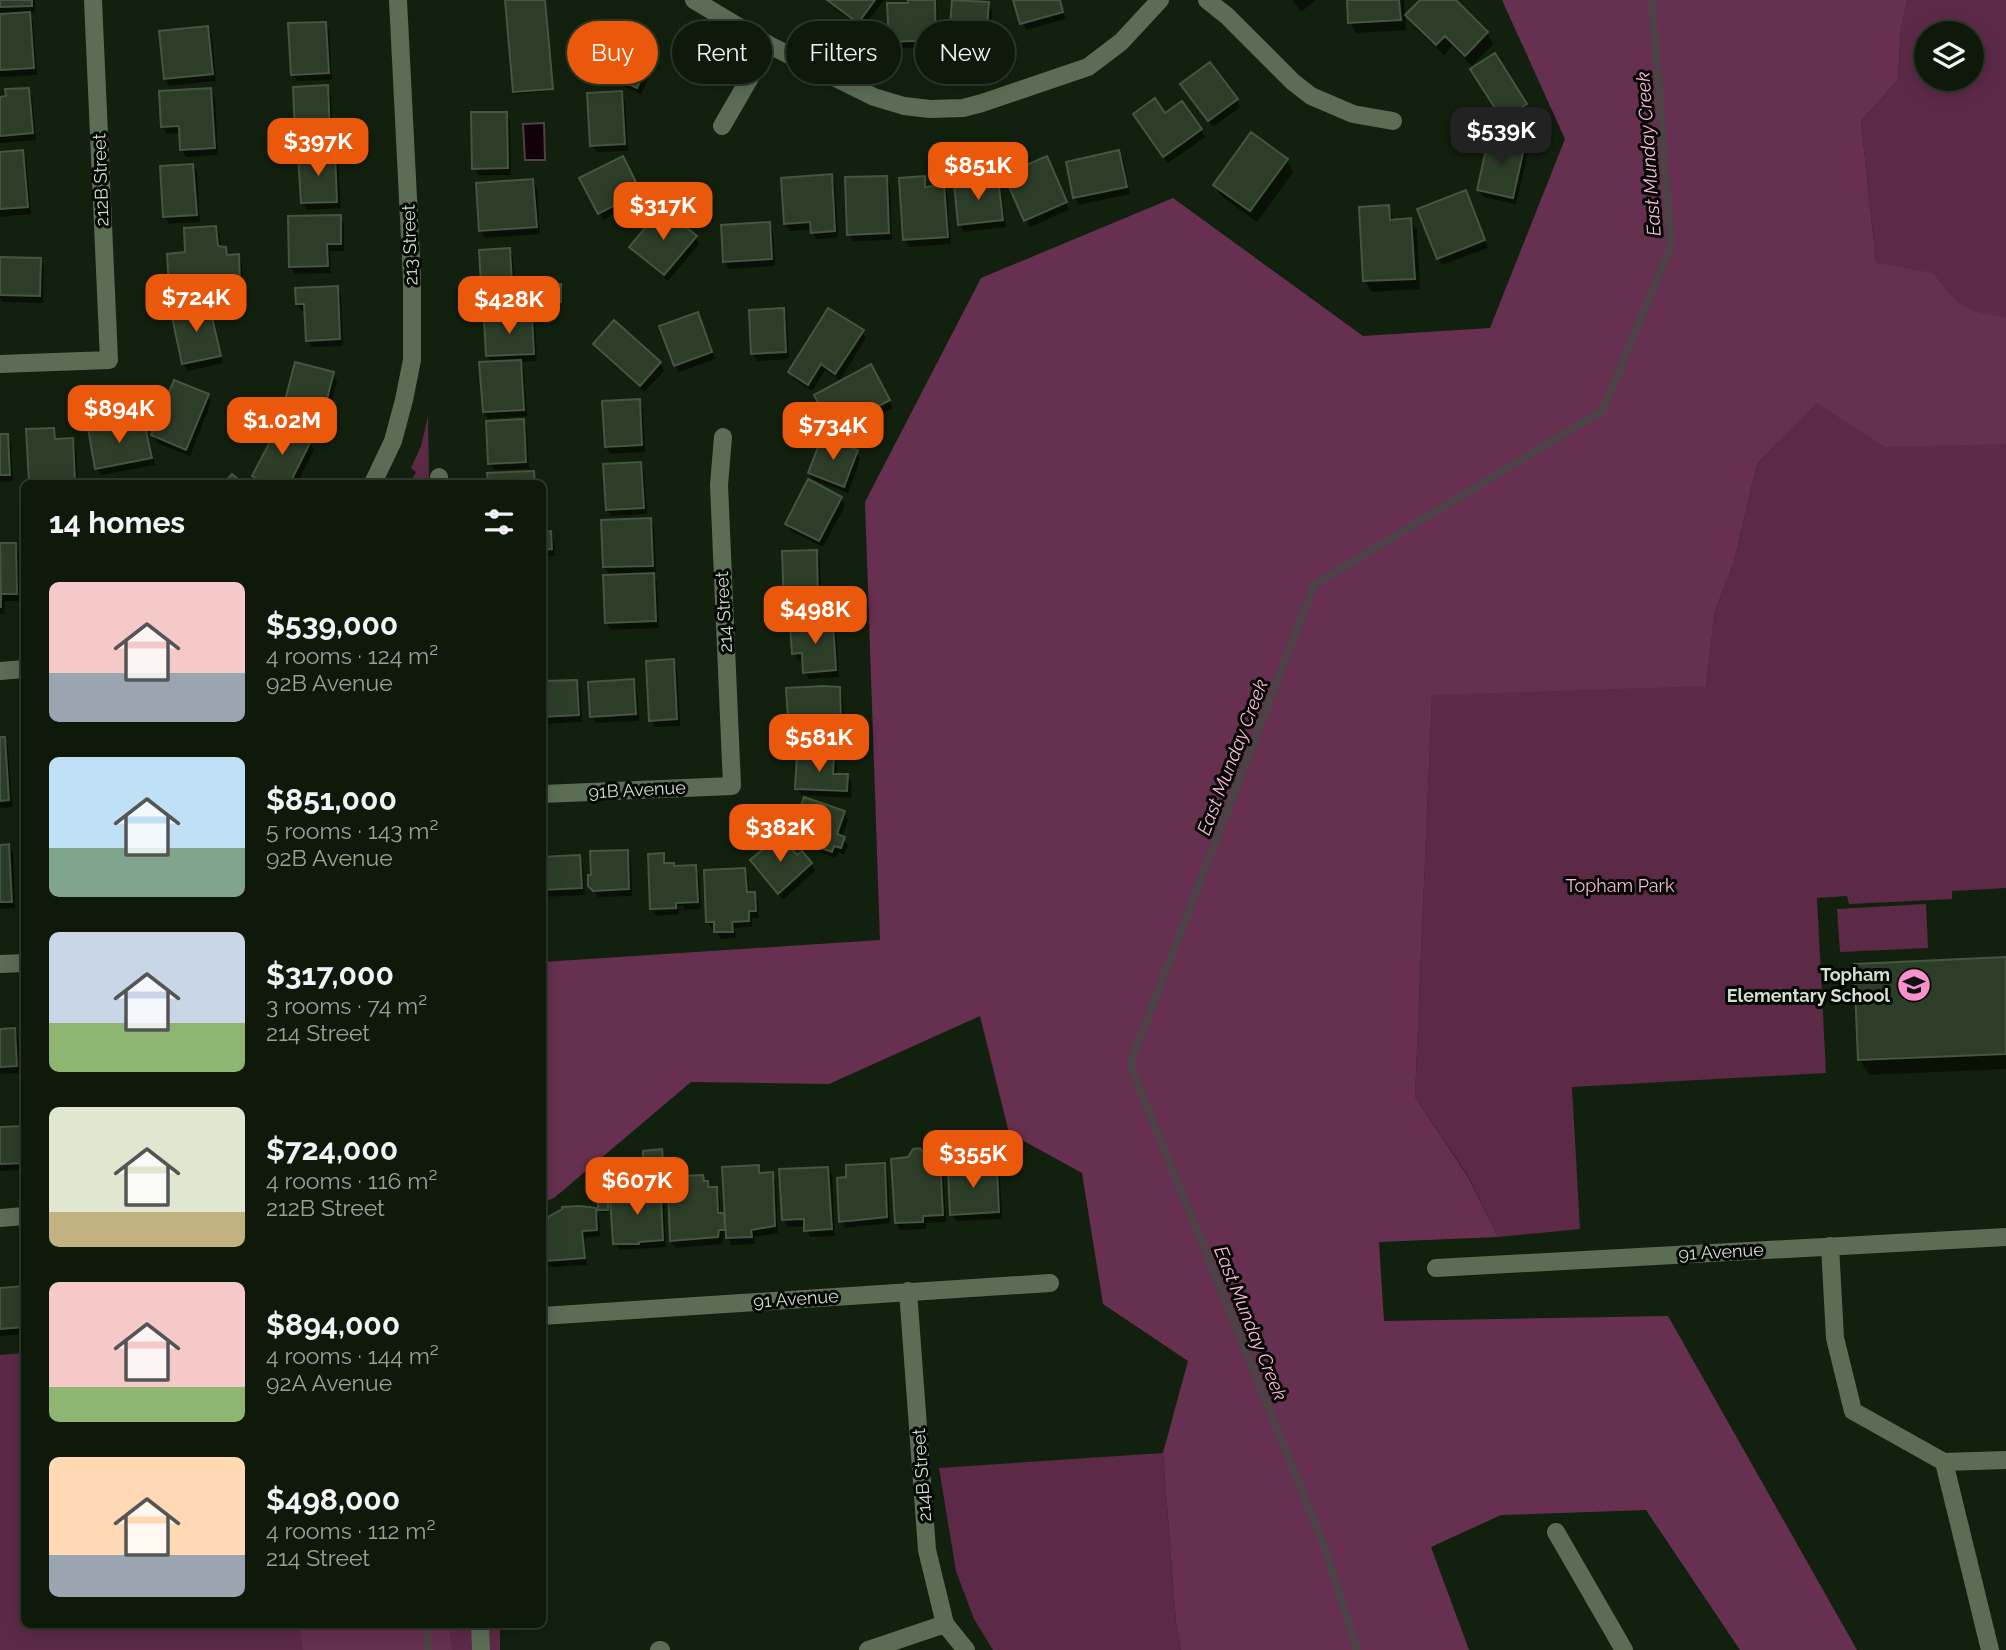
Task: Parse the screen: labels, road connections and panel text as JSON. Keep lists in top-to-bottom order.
{
  "streets": {
    "street": [
      "212B Street",
      "213 Street",
      "214 Street",
      "91B Avenue",
      "91 Avenue",
      "214B Street"
    ]
  },
  "crossings": [
    ["214 Street", "91B Avenue"],
    ["91 Avenue", "214B Street"]
  ],
  "water": ["East Munday Creek"],
  "parks": ["Topham Park"],
  "places": {
    "school or university": ["Topham Elementary School"]
  },
  "page": {
    "chip": [
      "Buy",
      "Rent",
      "Filters",
      "New"
    ],
    "price": [
      "$539K",
      "$397K",
      "$851K",
      "$317K",
      "$724K",
      "$428K",
      "$894K",
      "$1.02M",
      "$734K",
      "$498K",
      "$581K",
      "$382K",
      "$355K",
      "$607K"
    ],
    "heading": "14 homes",
    "list": [
      {
        "name": "$539,000",
        "note": "4 rooms · 124 m² · 92B Avenue"
      },
      {
        "name": "$851,000",
        "note": "5 rooms · 143 m² · 92B Avenue"
      },
      {
        "name": "$317,000",
        "note": "3 rooms · 74 m² · 214 Street"
      },
      {
        "name": "$724,000",
        "note": "4 rooms · 116 m² · 212B Street"
      },
      {
        "name": "$894,000",
        "note": "4 rooms · 144 m² · 92A Avenue"
      },
      {
        "name": "$498,000",
        "note": "4 rooms · 112 m² · 214 Street"
      }
    ]
  }
}
